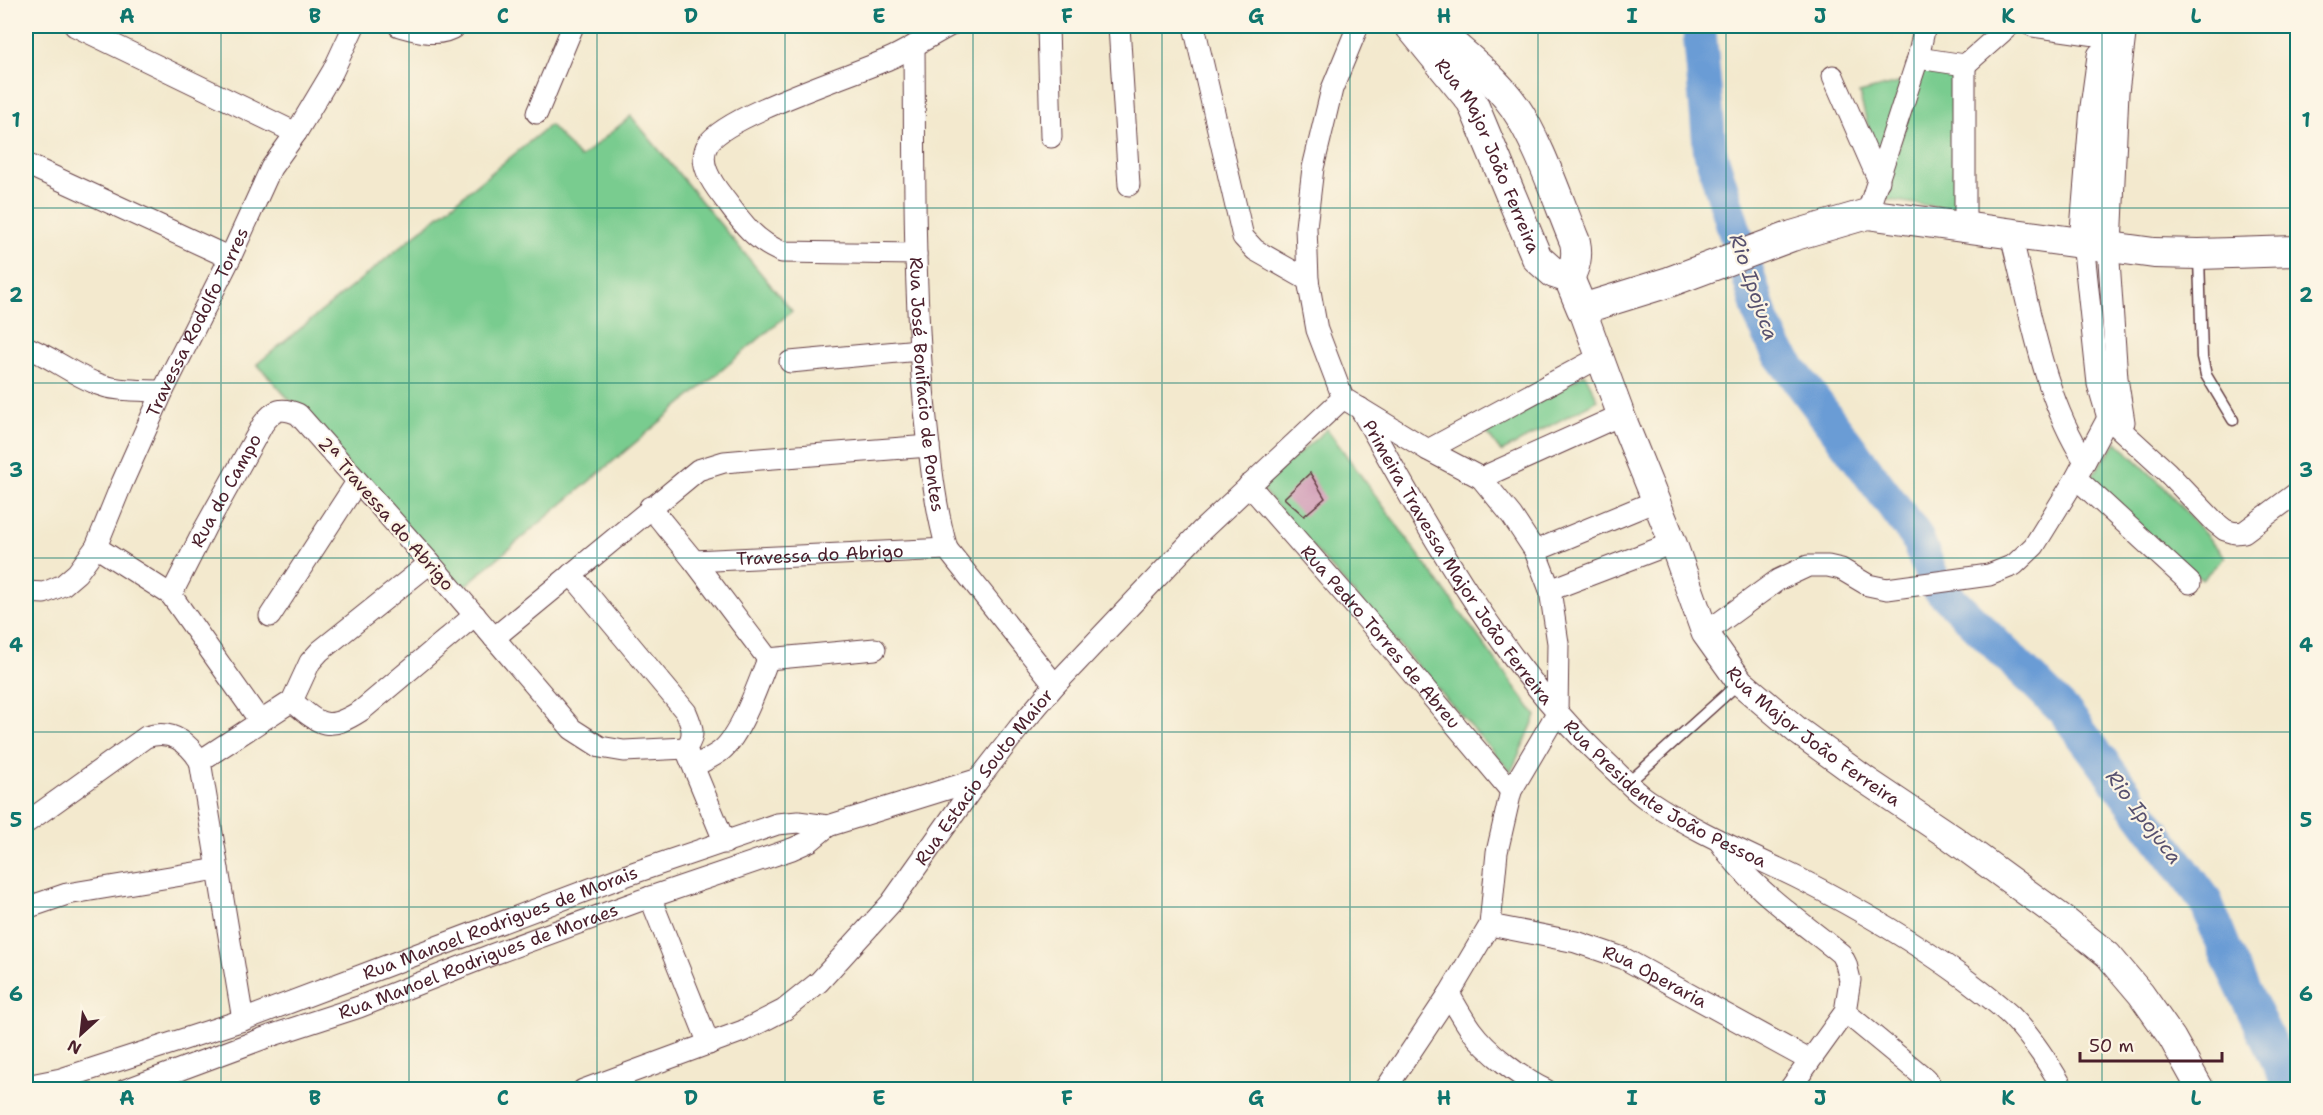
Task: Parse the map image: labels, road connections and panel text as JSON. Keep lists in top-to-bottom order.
{
  "streets": {
    "main road": ["Rua Major João Ferreira"],
    "street": [
      "Travessa Rodolfo Torres",
      "Rua José Bonifacio de Pontes",
      "Rua do Campo",
      "2ª Travessa do Abrigo",
      "Travessa do Abrigo",
      "Primeira Travessa Major João Ferreira",
      "Rua Pedro Torres de Abreu",
      "Rua Estacio Souto Maior",
      "Rua Presidente João Pessoa",
      "Rua Manoel Rodrigues de Morais",
      "Rua Manoel Rodrigues de Moraes",
      "Rua Operaria"
    ]
  },
  "crossings": [
    ["Rua José Bonifacio de Pontes", "Travessa do Abrigo"],
    ["Rua José Bonifacio de Pontes", "Rua Estacio Souto Maior"],
    ["Rua do Campo", "2ª Travessa do Abrigo"],
    ["Primeira Travessa Major João Ferreira", "Rua Estacio Souto Maior"],
    ["Primeira Travessa Major João Ferreira", "Rua Presidente João Pessoa"],
    ["Rua Pedro Torres de Abreu", "Rua Estacio Souto Maior"],
    ["Rua Estacio Souto Maior", "Rua Presidente João Pessoa"],
    ["Rua Estacio Souto Maior", "Rua Manoel Rodrigues de Morais"],
    ["Rua Manoel Rodrigues de Morais", "Rua Manoel Rodrigues de Moraes"]
  ],
  "water": ["Rio Ipojuca"],
  "scale_bar": "50 m",
  "north": "bottom left",
  "grid": {
    "columns": [
      "A",
      "B",
      "C",
      "D",
      "E",
      "F",
      "G",
      "H",
      "I",
      "J",
      "K",
      "L"
    ],
    "rows": [
      "1",
      "2",
      "3",
      "4",
      "5",
      "6"
    ]
  }
}
